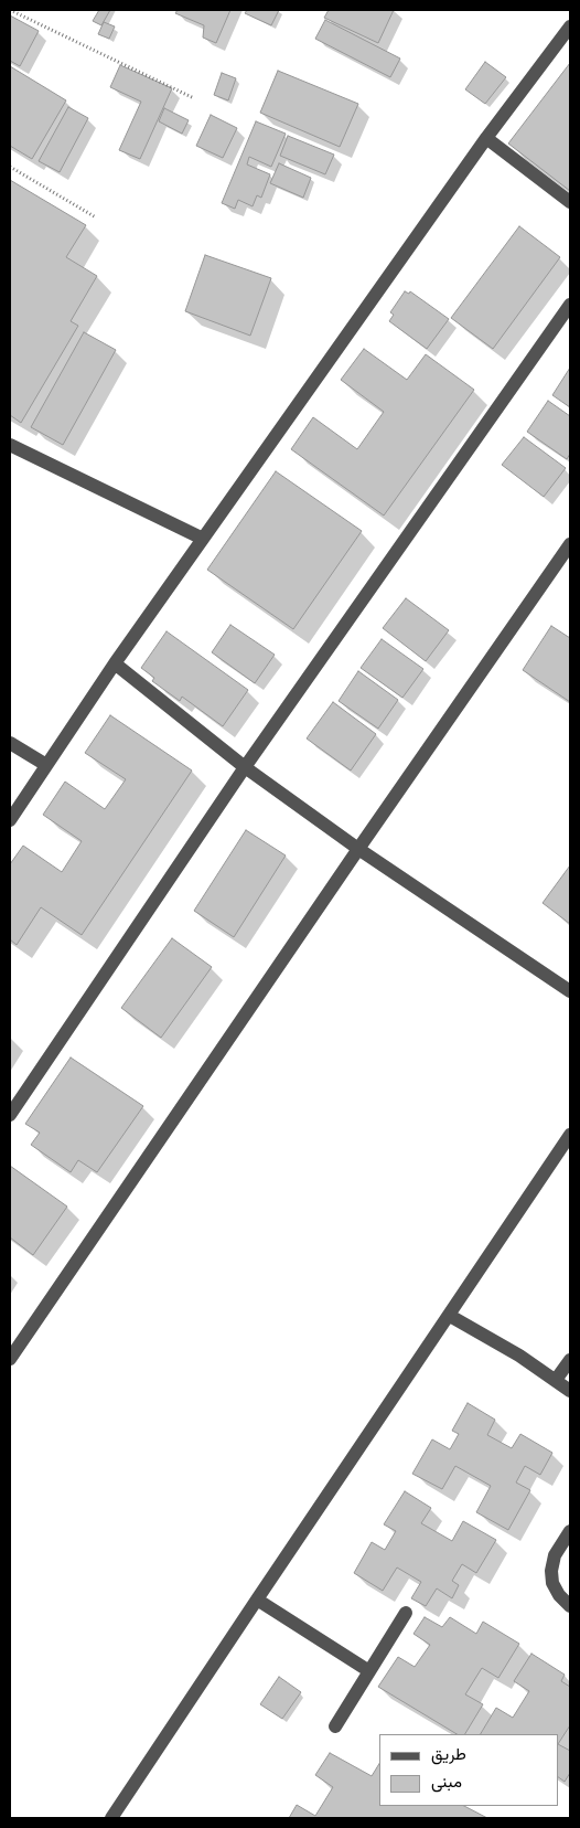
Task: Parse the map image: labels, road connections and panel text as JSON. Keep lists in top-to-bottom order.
{
  "legend": ["طريق", "مبنى"]
}
